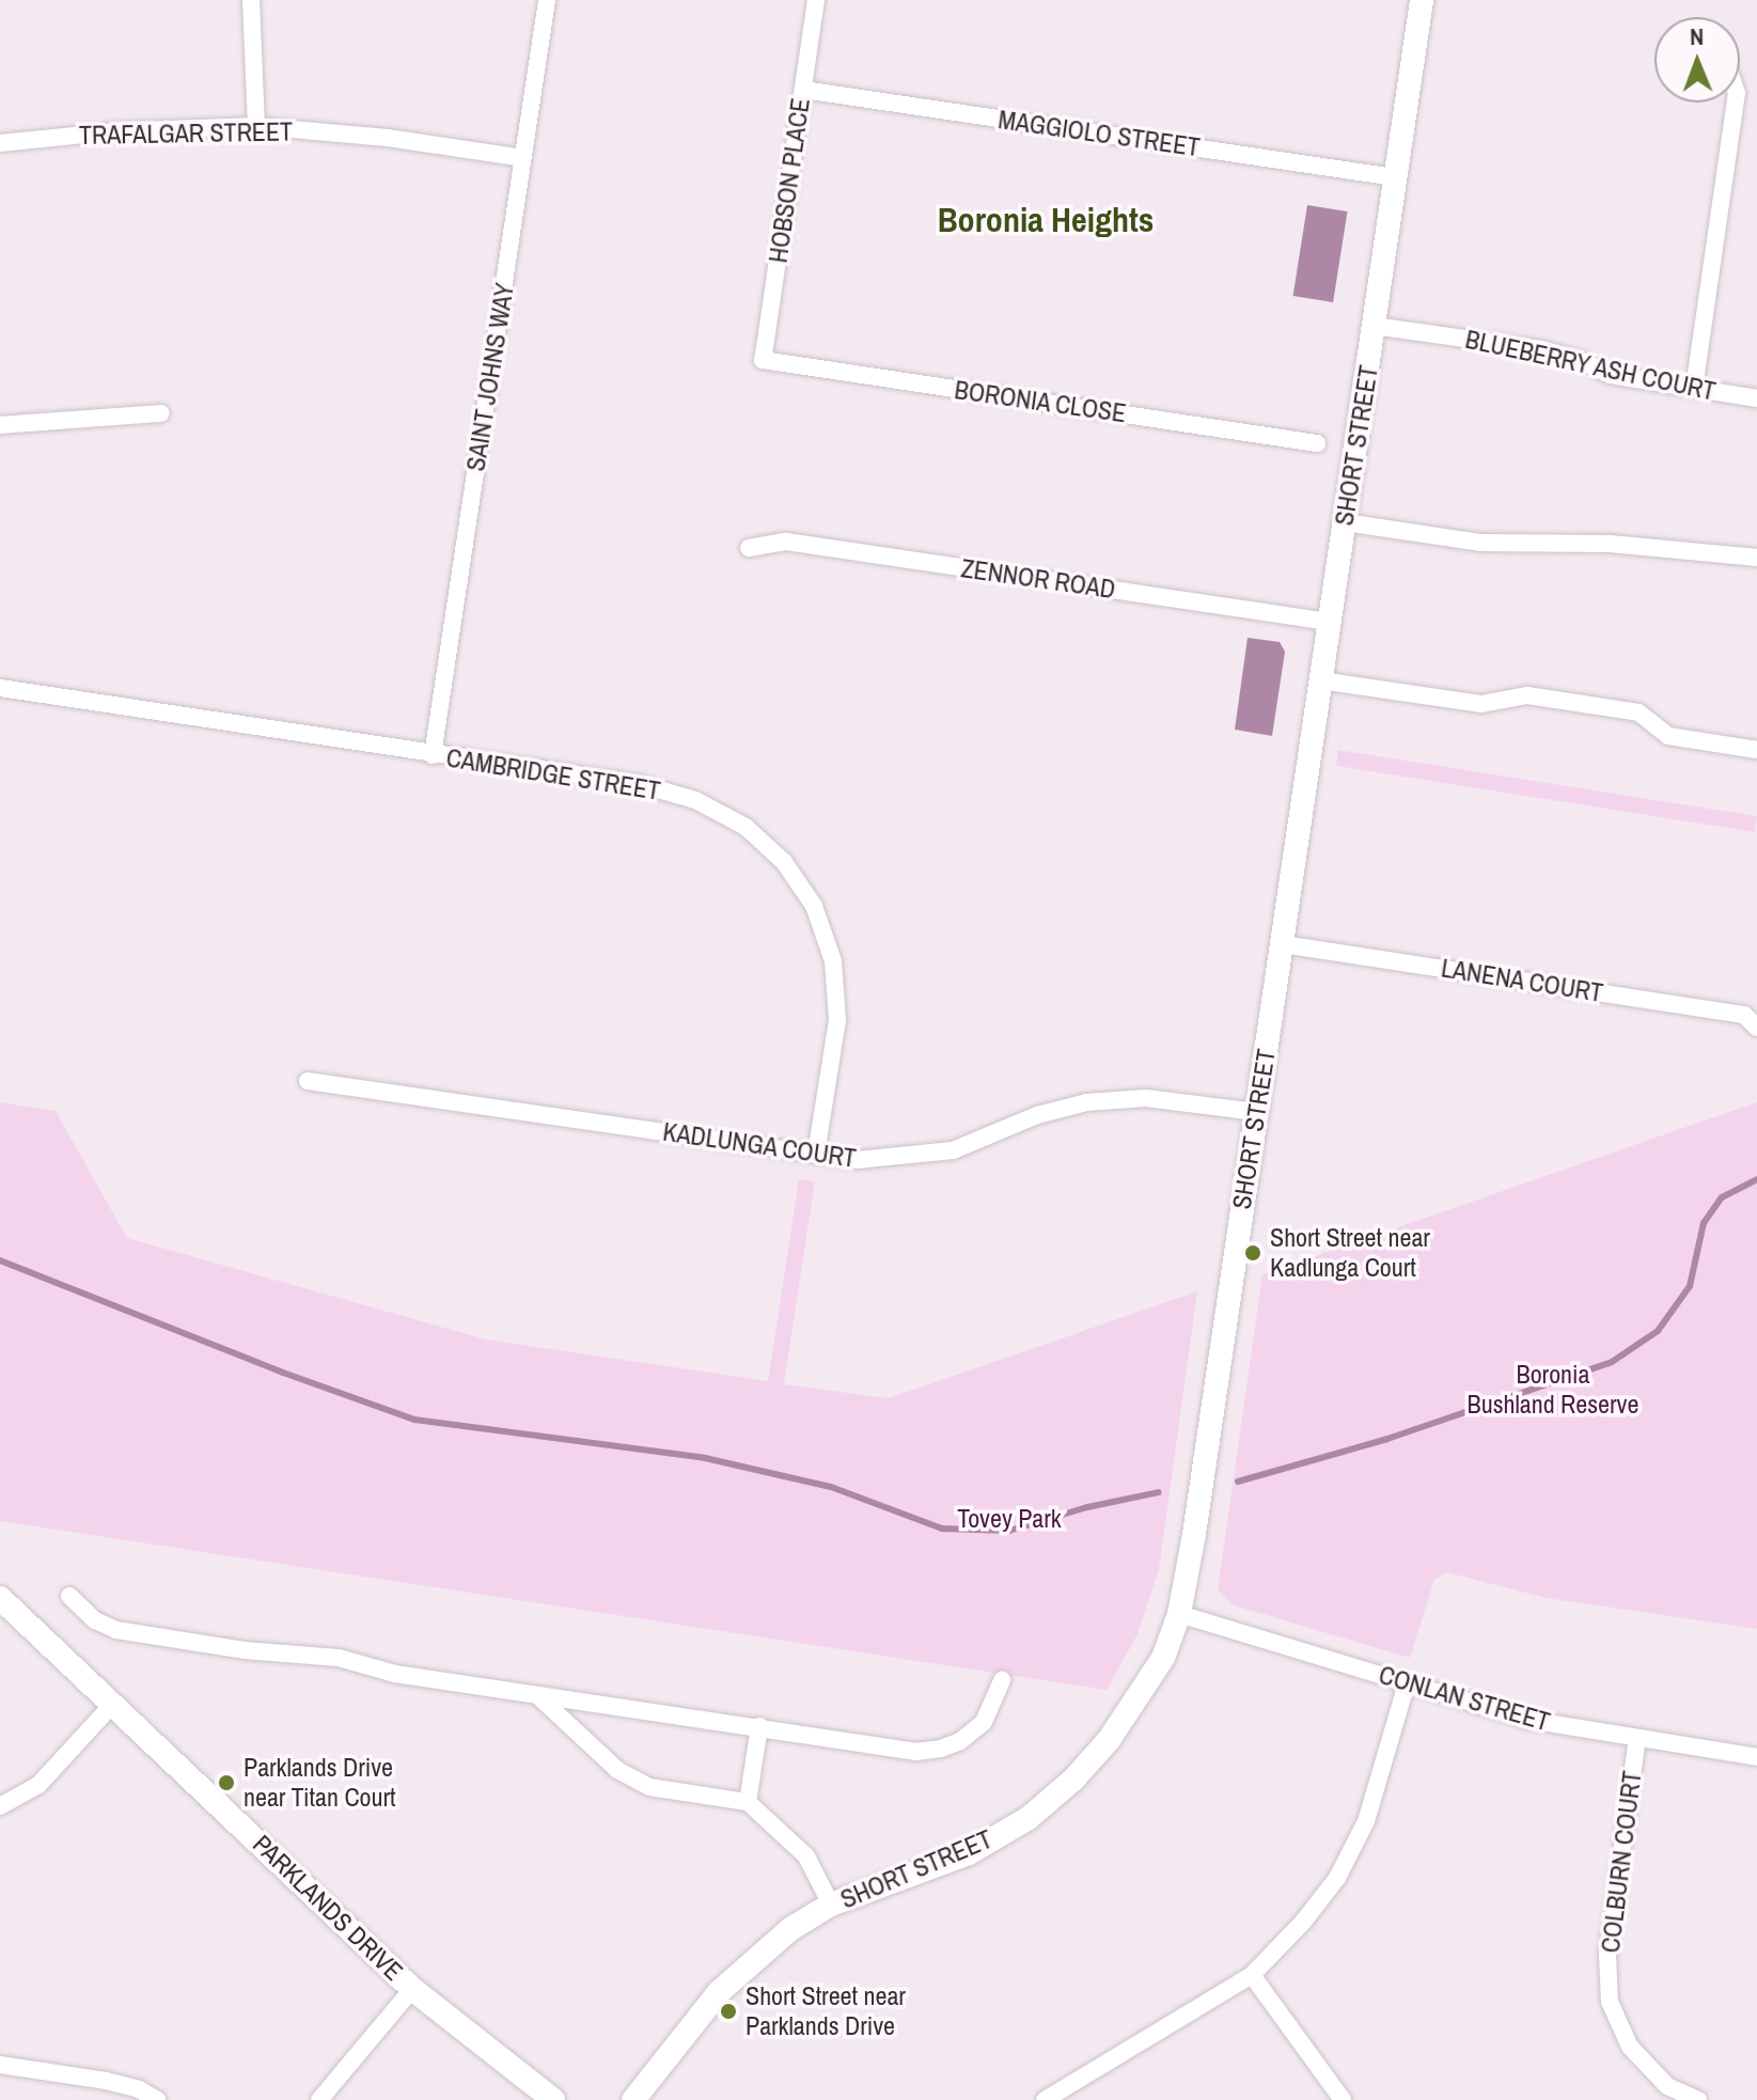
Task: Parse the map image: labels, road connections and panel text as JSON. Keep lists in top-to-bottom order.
{
  "streets": {
    "street": [
      "TRAFALGAR STREET",
      "MAGGIOLO STREET",
      "HOBSON PLACE",
      "BLUEBERRY ASH COURT",
      "SAINT JOHNS WAY",
      "BORONIA CLOSE",
      "SHORT STREET",
      "ZENNOR ROAD",
      "CAMBRIDGE STREET",
      "LANENA COURT",
      "KADLUNGA COURT",
      "CONLAN STREET",
      "COLBURN COURT",
      "PARKLANDS DRIVE"
    ]
  },
  "crossings": [
    ["TRAFALGAR STREET", "SAINT JOHNS WAY"],
    ["MAGGIOLO STREET", "HOBSON PLACE"],
    ["MAGGIOLO STREET", "SHORT STREET"],
    ["HOBSON PLACE", "BORONIA CLOSE"],
    ["BLUEBERRY ASH COURT", "SHORT STREET"],
    ["SAINT JOHNS WAY", "CAMBRIDGE STREET"],
    ["SHORT STREET", "ZENNOR ROAD"],
    ["SHORT STREET", "LANENA COURT"],
    ["SHORT STREET", "KADLUNGA COURT"],
    ["SHORT STREET", "CONLAN STREET"],
    ["CAMBRIDGE STREET", "KADLUNGA COURT"],
    ["CONLAN STREET", "COLBURN COURT"]
  ],
  "districts": ["Boronia Heights"],
  "parks": ["Boronia Bushland Reserve", "Tovey Park"],
  "places": ["Short Street near Kadlunga Court", "Parklands Drive near Titan Court", "Short Street near Parklands Drive"],
  "north": "top"
}
